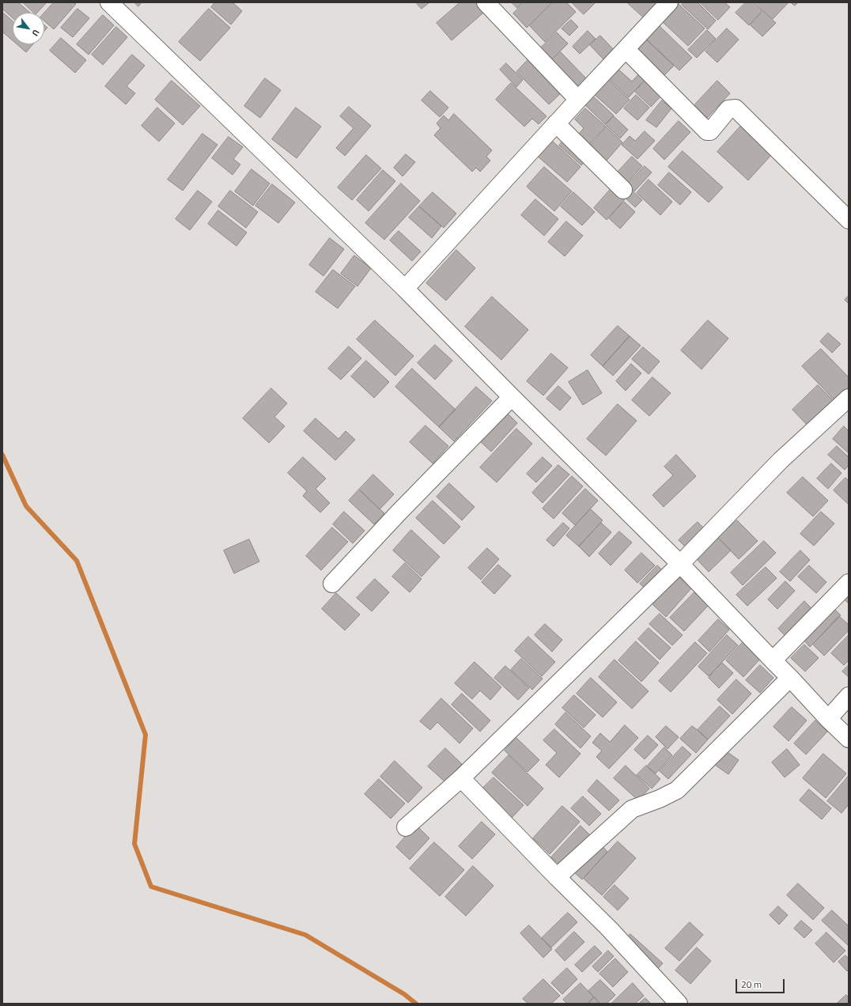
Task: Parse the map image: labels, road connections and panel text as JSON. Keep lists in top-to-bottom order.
{
  "scale_bar": "20 m",
  "north": "bottom right"
}
